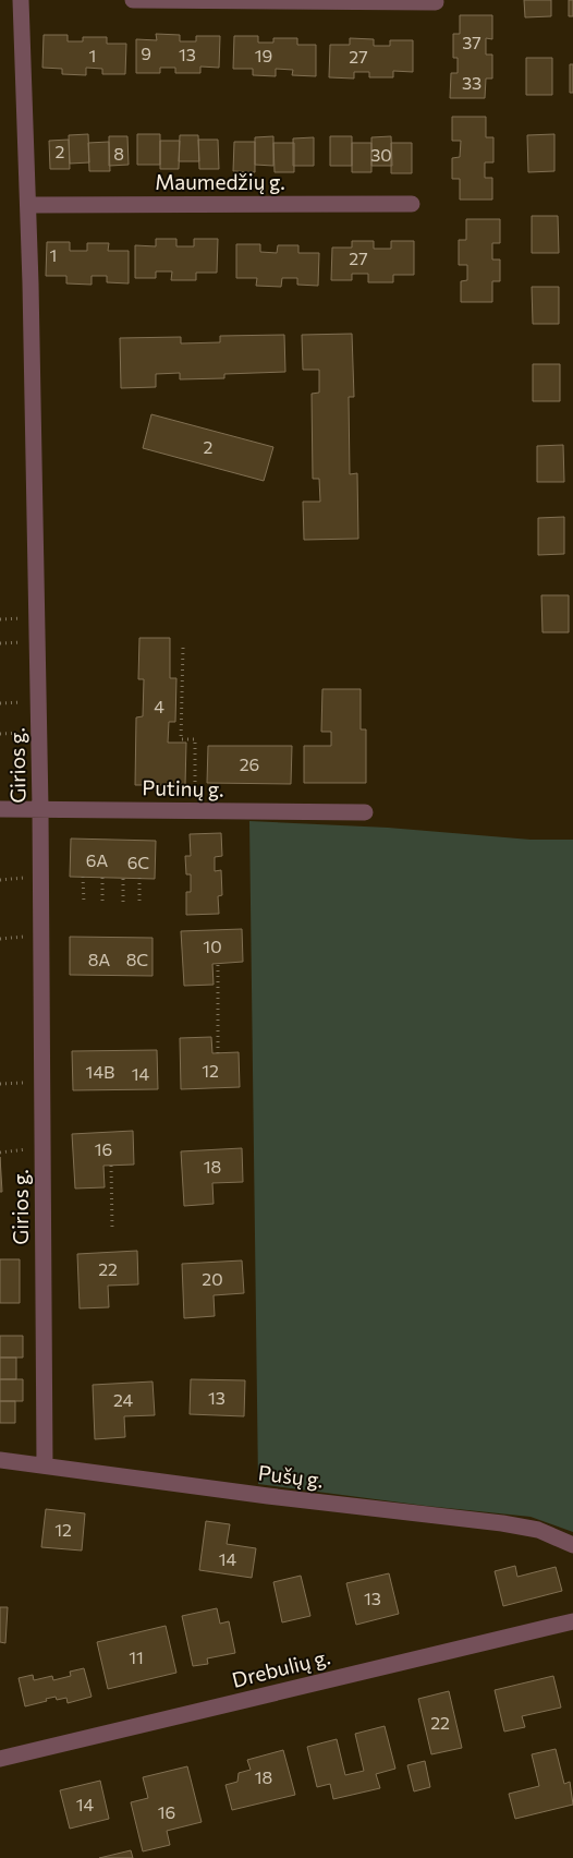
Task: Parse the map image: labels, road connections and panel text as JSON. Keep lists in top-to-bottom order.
{
  "streets": {
    "street": [
      "Maumedžių g.",
      "Girios g.",
      "Putinų g.",
      "Pušų g.",
      "Drebulių g."
    ]
  },
  "crossings": [
    ["Maumedžių g.", "Girios g."],
    ["Girios g.", "Putinų g."],
    ["Girios g.", "Pušų g."]
  ],
  "house_numbers": [
    "37",
    "9",
    "13",
    "1",
    "19",
    "27",
    "33",
    "2",
    "8",
    "30",
    "1",
    "27",
    "2",
    "4",
    "26",
    "6A",
    "6C",
    "10",
    "8A",
    "8C",
    "12",
    "14B",
    "14",
    "16",
    "18",
    "22",
    "20",
    "13",
    "24",
    "12",
    "14",
    "13",
    "11",
    "22",
    "18",
    "14",
    "16"
  ]
}
